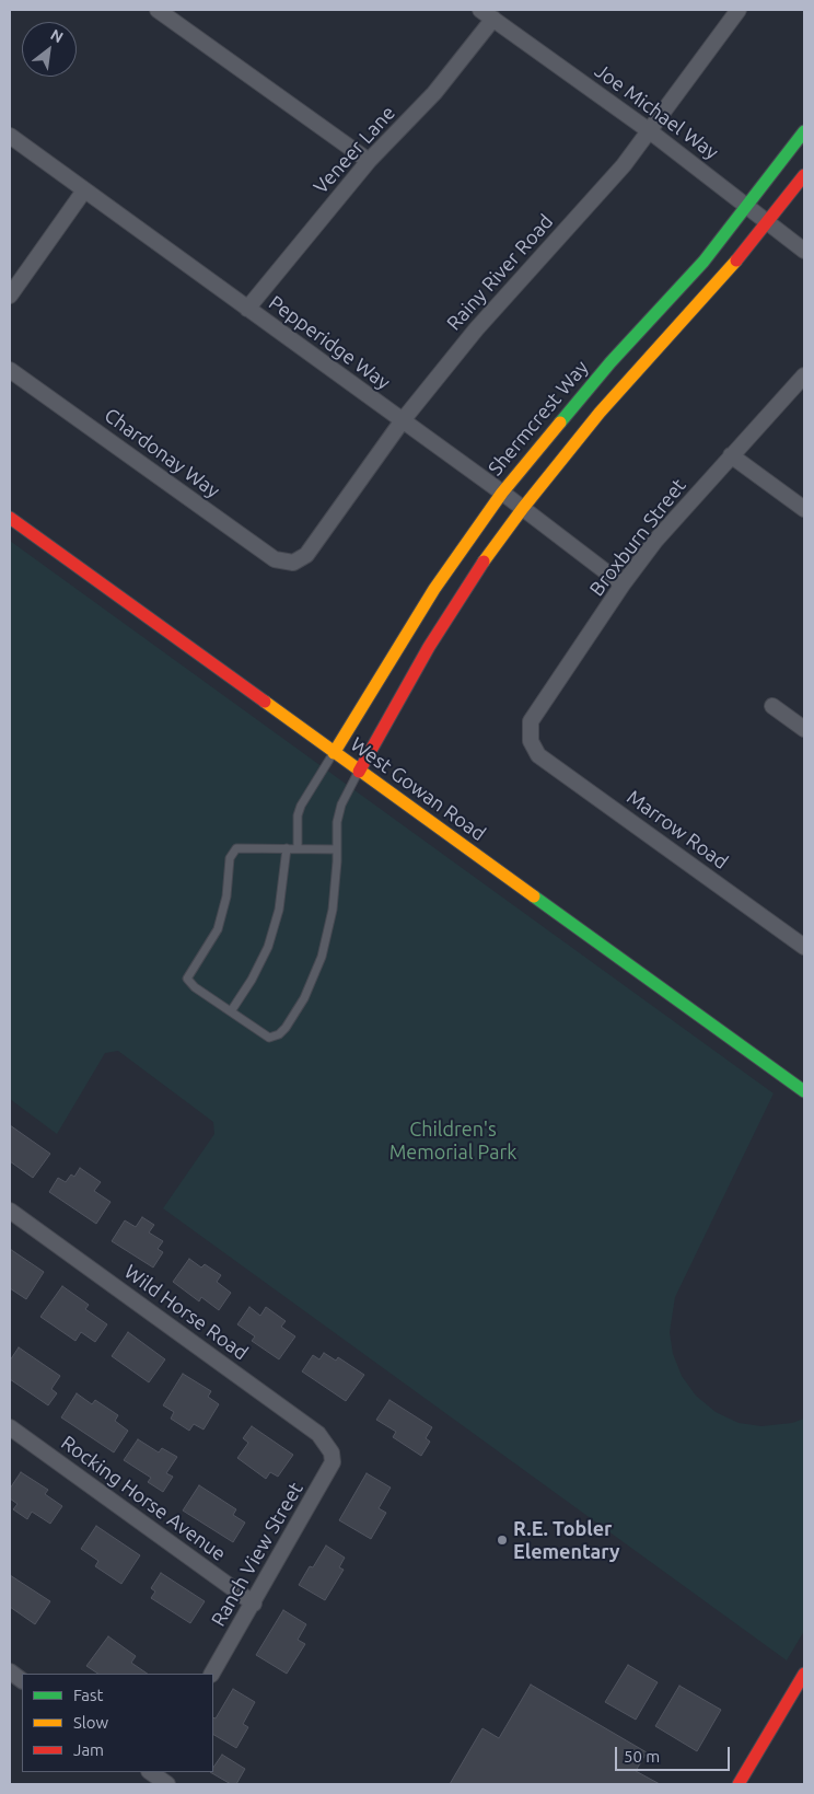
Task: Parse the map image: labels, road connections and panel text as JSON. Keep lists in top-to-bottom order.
{
  "streets": {
    "street": [
      "Joe Michael Way",
      "Veneer Lane",
      "Rainy River Road",
      "Pepperidge Way",
      "Shermcrest Way",
      "Chardonay Way",
      "Broxburn Street",
      "West Gowan Road",
      "Marrow Road",
      "Wild Horse Road",
      "Rocking Horse Avenue",
      "Ranch View Street"
    ]
  },
  "crossings": [
    ["Joe Michael Way", "Veneer Lane"],
    ["Joe Michael Way", "Rainy River Road"],
    ["Joe Michael Way", "Shermcrest Way"],
    ["Veneer Lane", "Pepperidge Way"],
    ["Rainy River Road", "Pepperidge Way"],
    ["Rainy River Road", "Chardonay Way"],
    ["Pepperidge Way", "Shermcrest Way"],
    ["Pepperidge Way", "Broxburn Street"],
    ["Shermcrest Way", "West Gowan Road"],
    ["Broxburn Street", "Marrow Road"],
    ["Wild Horse Road", "Ranch View Street"],
    ["Rocking Horse Avenue", "Ranch View Street"]
  ],
  "parks": ["Children's Memorial Park"],
  "places": ["R.E. Tobler Elementary"],
  "legend": ["Fast", "Slow", "Jam"],
  "scale_bar": "50 m",
  "north": "top right"
}
